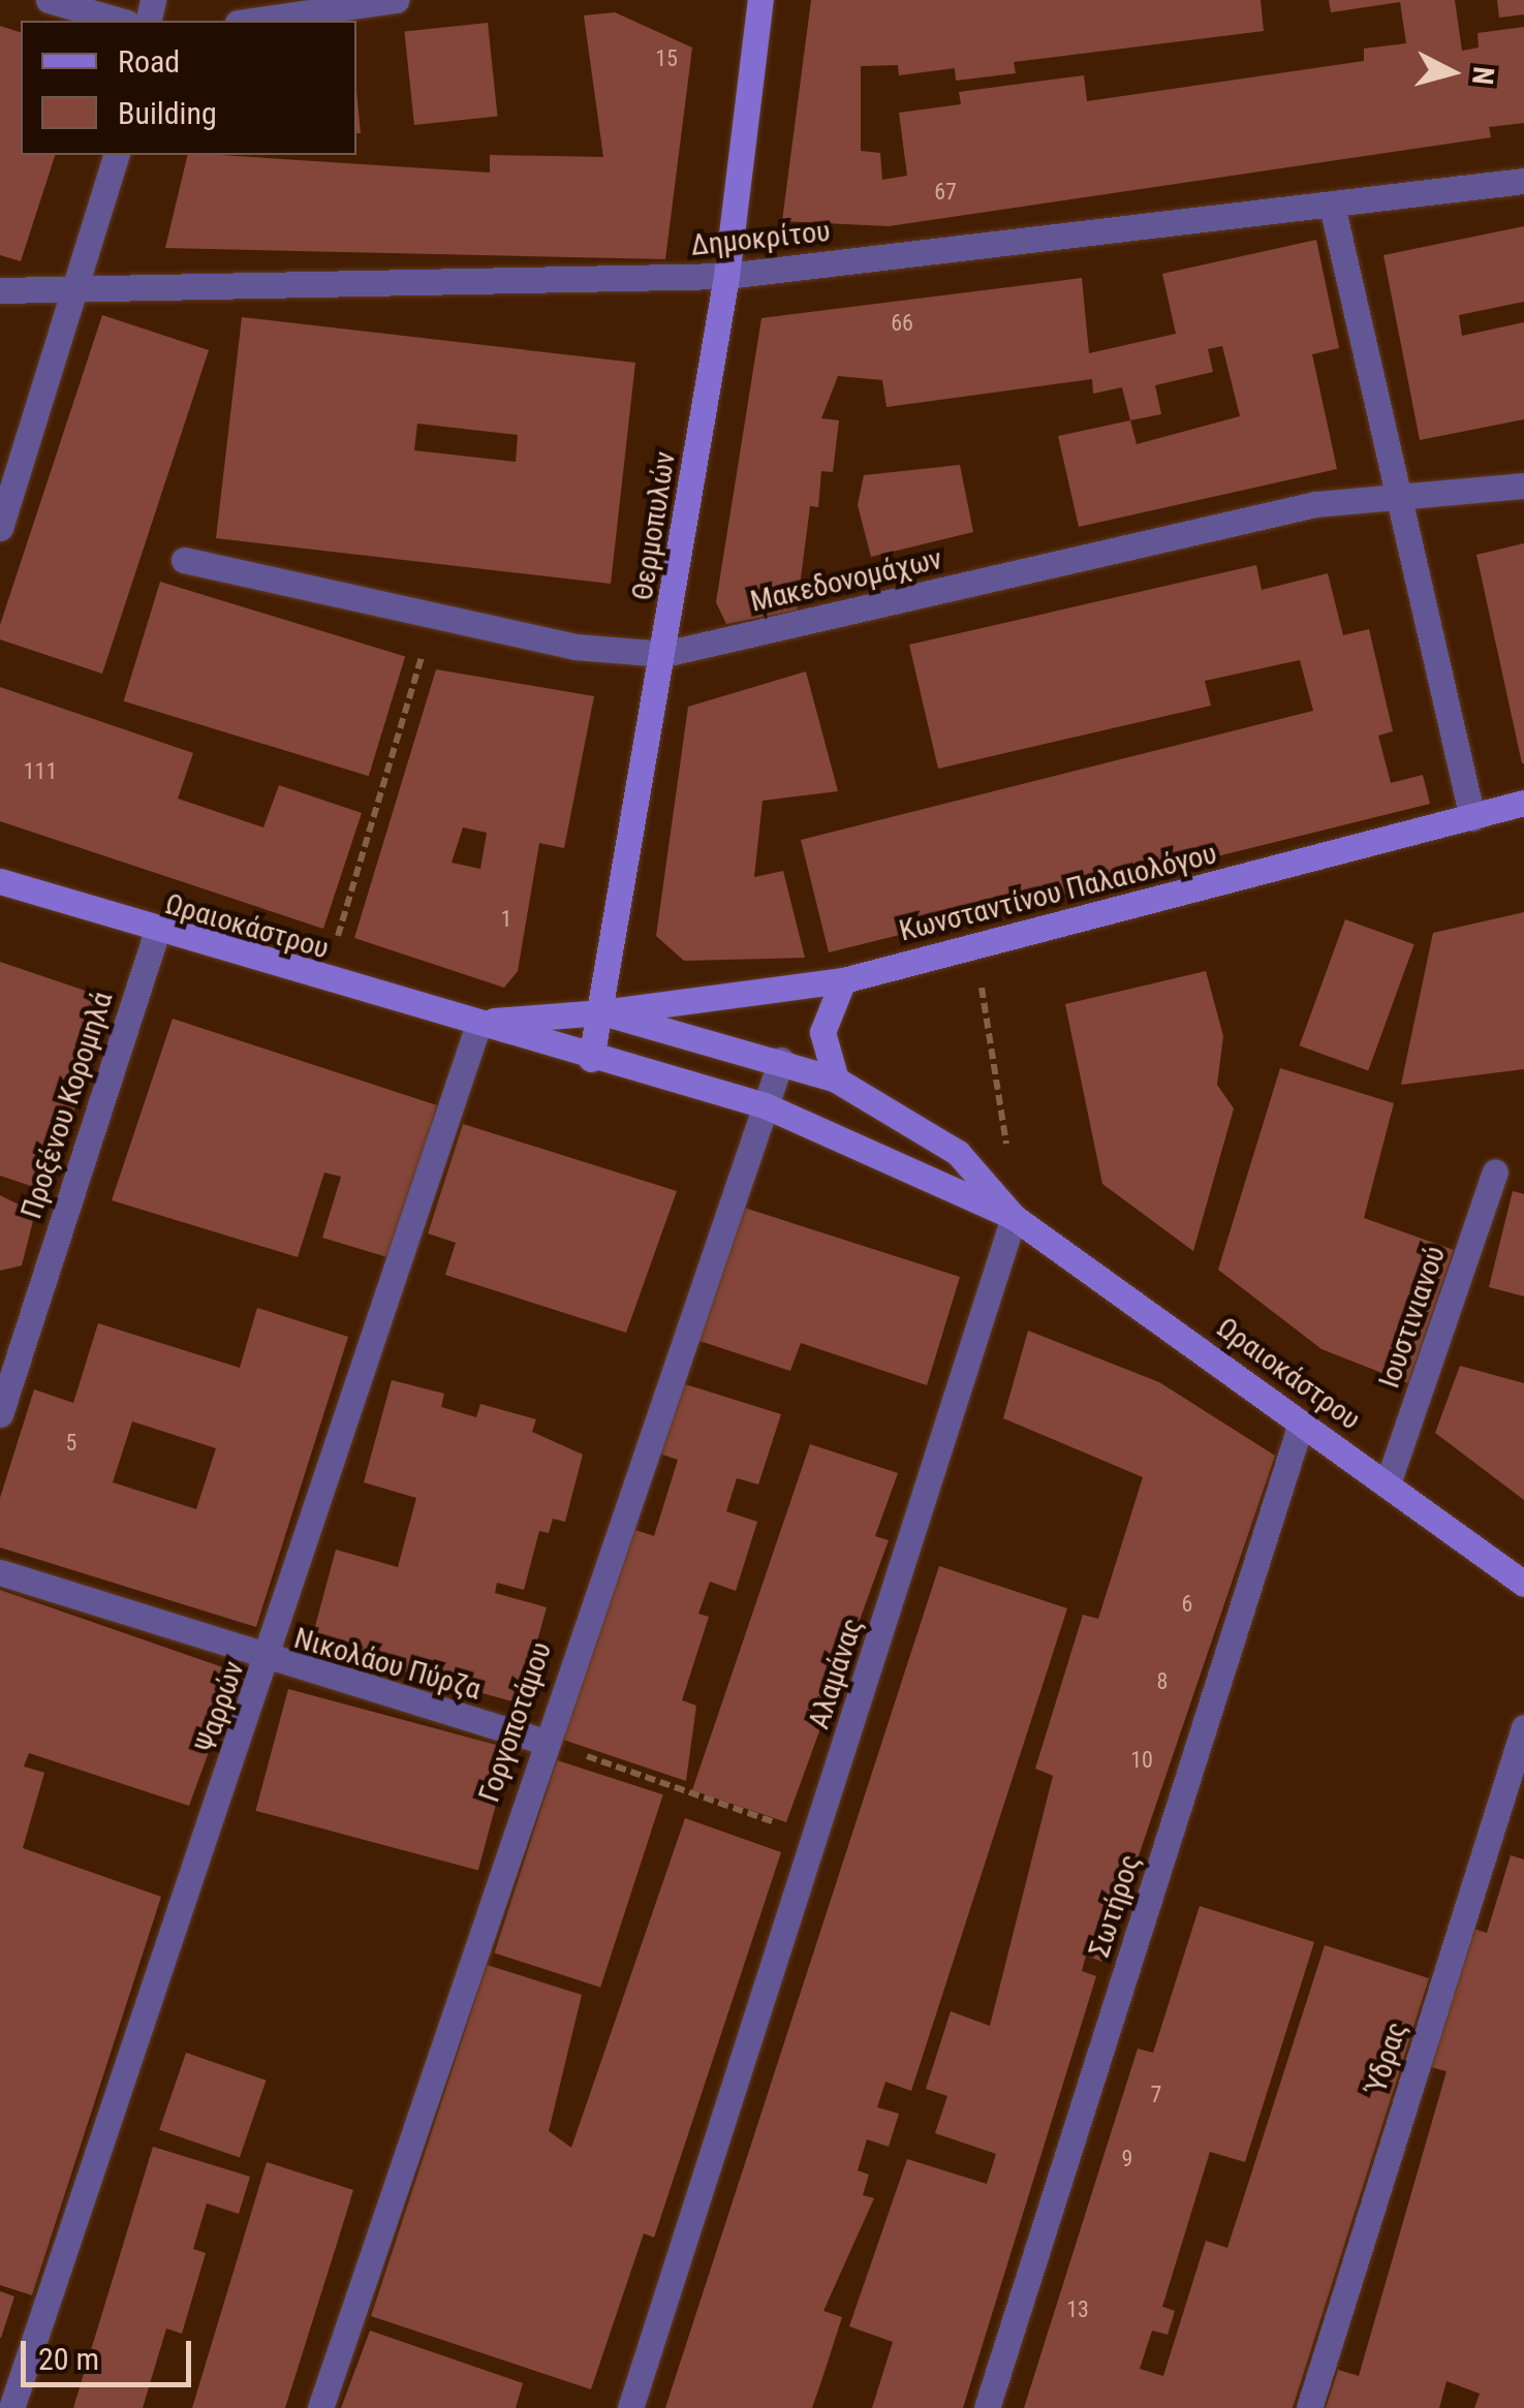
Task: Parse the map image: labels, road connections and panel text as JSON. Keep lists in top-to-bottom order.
{
  "streets": {
    "main road": ["Θερμοπυλών", "Κωνσταντίνου Παλαιολόγου", "Ωραιοκάστρου"],
    "street": [
      "Δημοκρίτου",
      "Μακεδονομάχων",
      "Προξένου Κορομηλά",
      "Ιουστινιανού",
      "Νικολάου Πύρζα",
      "Αλαμάνας",
      "Ψαρρών",
      "Γοργοποτάμου",
      "Σωτήρος",
      "Ύδρας"
    ]
  },
  "crossings": [
    ["Δημοκρίτου", "Θερμοπυλών"],
    ["Θερμοπυλών", "Μακεδονομάχων"],
    ["Θερμοπυλών", "Κωνσταντίνου Παλαιολόγου"],
    ["Θερμοπυλών", "Ωραιοκάστρου"],
    ["Κωνσταντίνου Παλαιολόγου", "Ωραιοκάστρου"],
    ["Ωραιοκάστρου", "Προξένου Κορομηλά"],
    ["Ωραιοκάστρου", "Ιουστινιανού"],
    ["Ωραιοκάστρου", "Αλαμάνας"],
    ["Ωραιοκάστρου", "Ψαρρών"],
    ["Ωραιοκάστρου", "Γοργοποτάμου"],
    ["Ωραιοκάστρου", "Σωτήρος"],
    ["Νικολάου Πύρζα", "Ψαρρών"],
    ["Νικολάου Πύρζα", "Γοργοποτάμου"]
  ],
  "house_numbers": [
    "15",
    "67",
    "66",
    "111",
    "1",
    "5",
    "6",
    "8",
    "10",
    "7",
    "9",
    "13"
  ],
  "legend": ["Road", "Building"],
  "scale_bar": "20 m",
  "north": "right"
}
